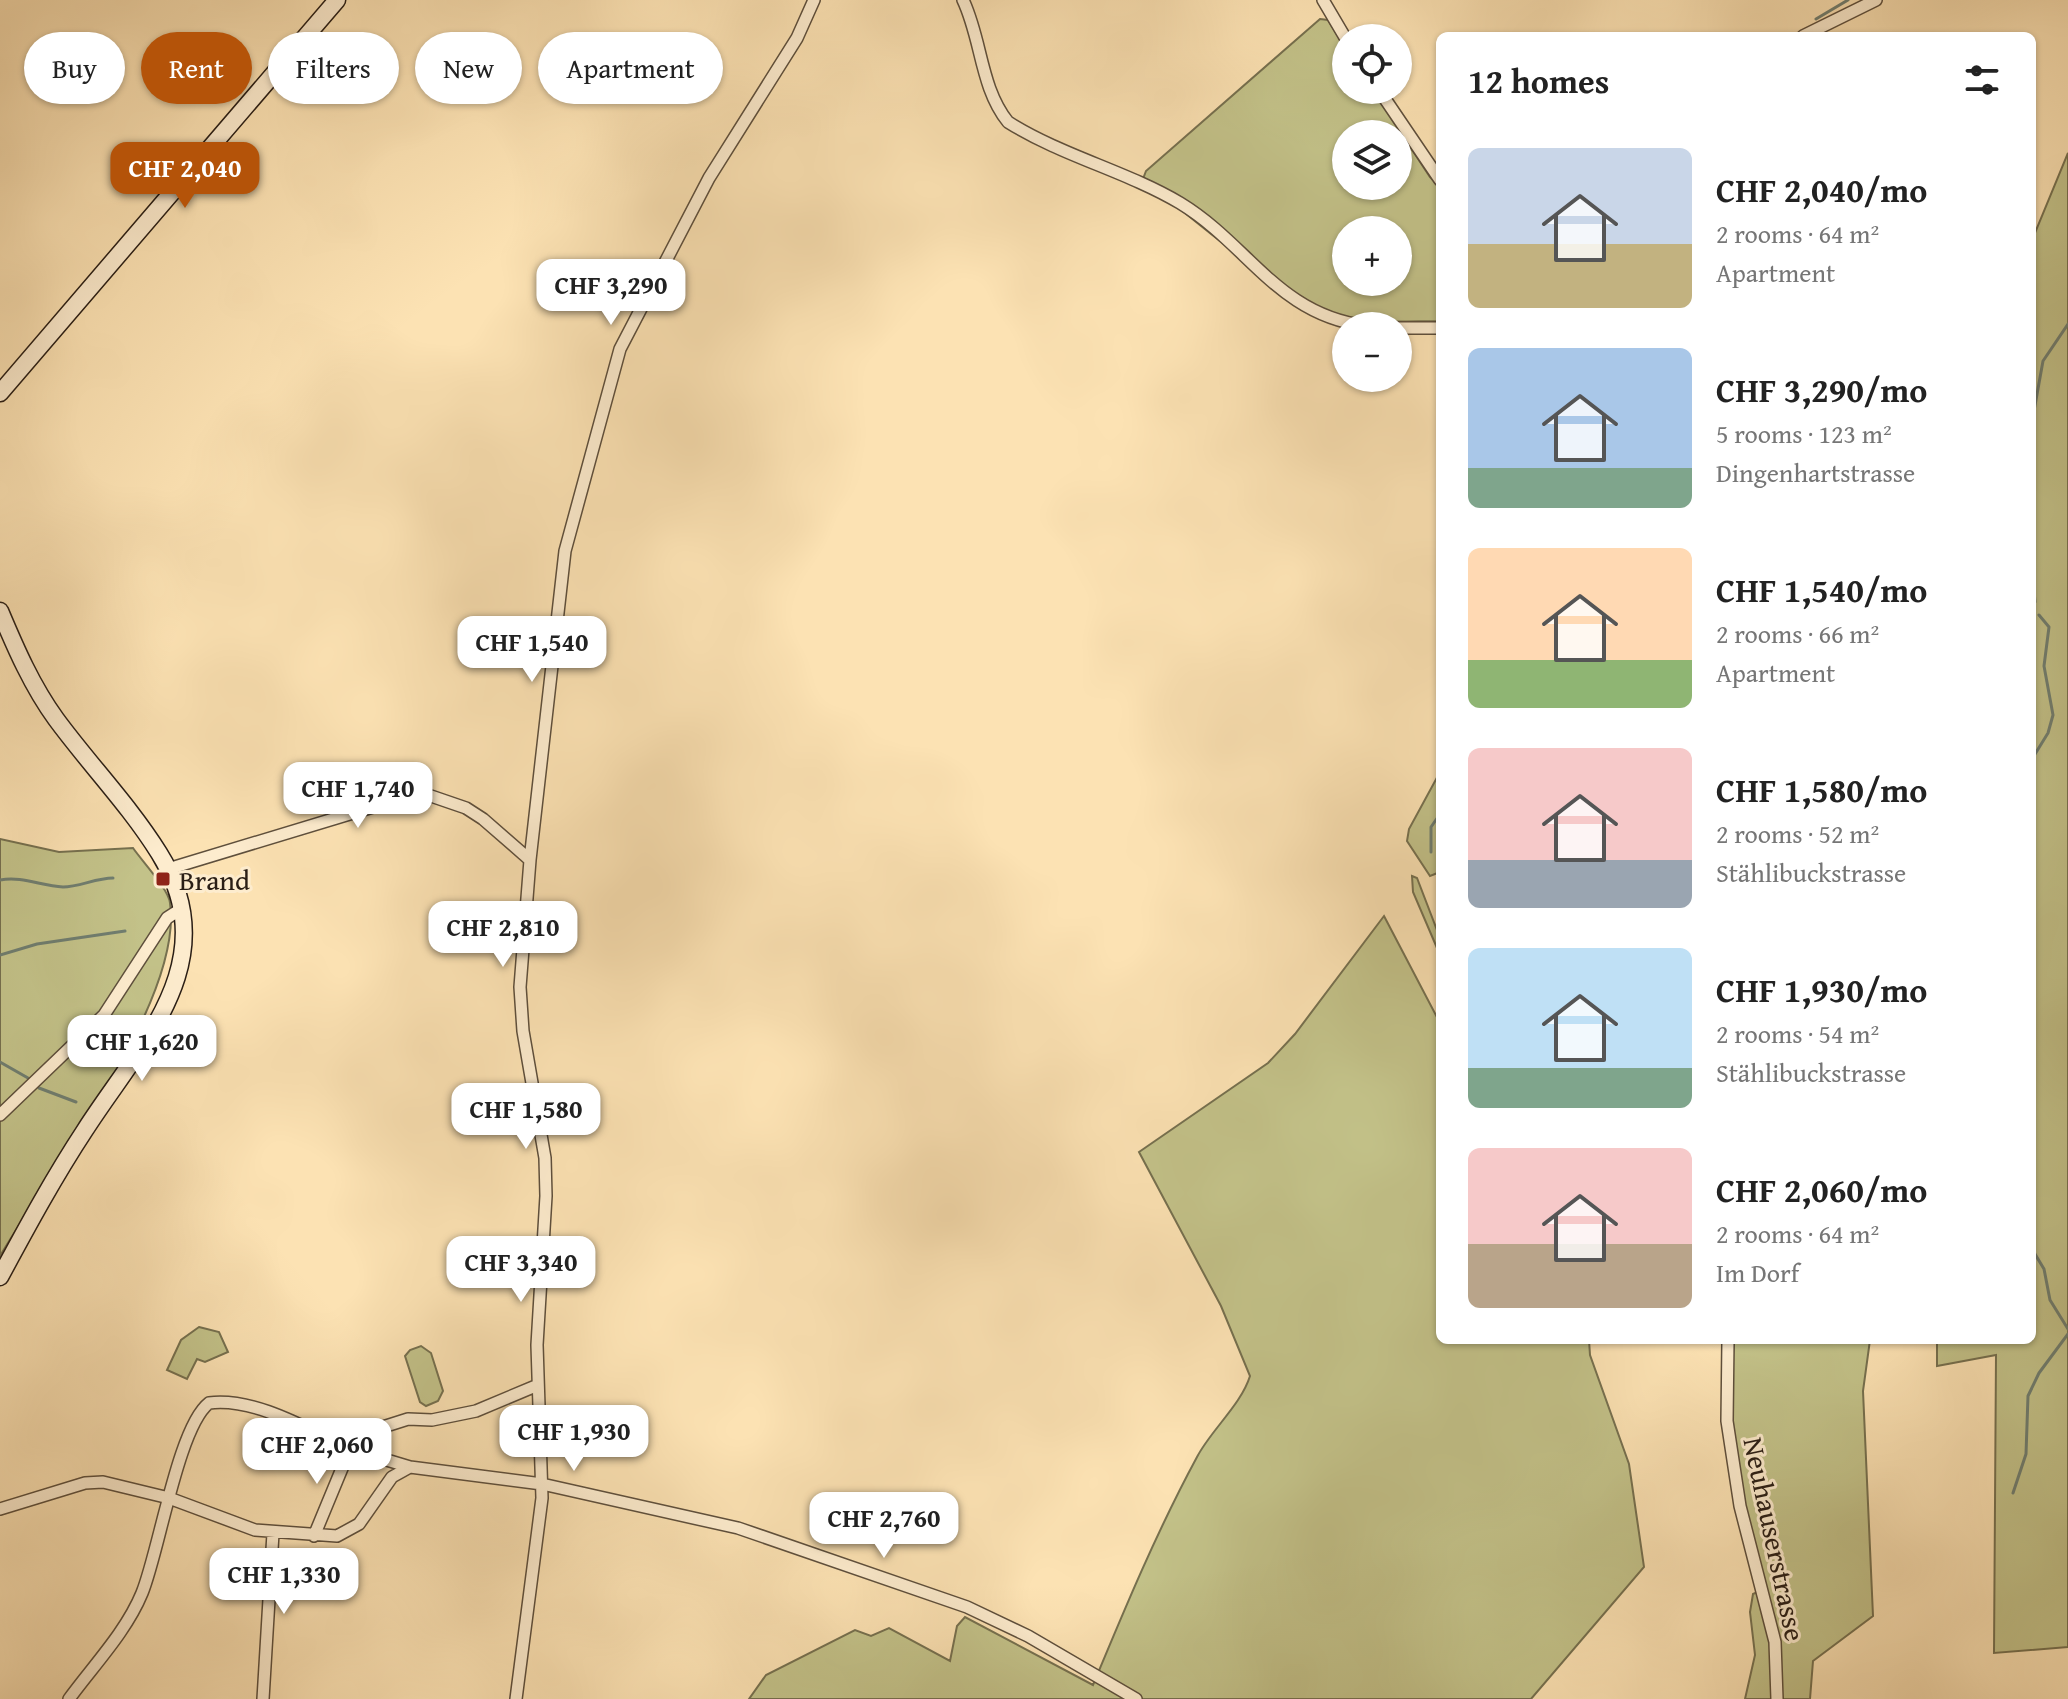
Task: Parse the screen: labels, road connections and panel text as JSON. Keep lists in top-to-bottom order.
{
  "streets": {
    "street": ["Neuhauserstrasse"]
  },
  "places": {
    "transit": ["Brand"]
  },
  "page": {
    "map_buttons": ["+", "−"],
    "chip": [
      "Buy",
      "Rent",
      "Filters",
      "New",
      "Apartment"
    ],
    "heading": "12 homes",
    "list": [
      {
        "name": "CHF 2,040/mo",
        "note": "2 rooms · 64 m² · Apartment"
      },
      {
        "name": "CHF 3,290/mo",
        "note": "5 rooms · 123 m² · Dingenhartstrasse"
      },
      {
        "name": "CHF 1,540/mo",
        "note": "2 rooms · 66 m² · Apartment"
      },
      {
        "name": "CHF 1,580/mo",
        "note": "2 rooms · 52 m² · Stählibuckstrasse"
      },
      {
        "name": "CHF 1,930/mo",
        "note": "2 rooms · 54 m² · Stählibuckstrasse"
      },
      {
        "name": "CHF 2,060/mo",
        "note": "2 rooms · 64 m² · Im Dorf"
      }
    ],
    "price": [
      "CHF 2,040",
      "CHF 3,290",
      "CHF 1,540",
      "CHF 1,740",
      "CHF 2,810",
      "CHF 1,620",
      "CHF 1,580",
      "CHF 3,340",
      "CHF 1,930",
      "CHF 2,060",
      "CHF 2,760",
      "CHF 1,330"
    ]
  }
}
